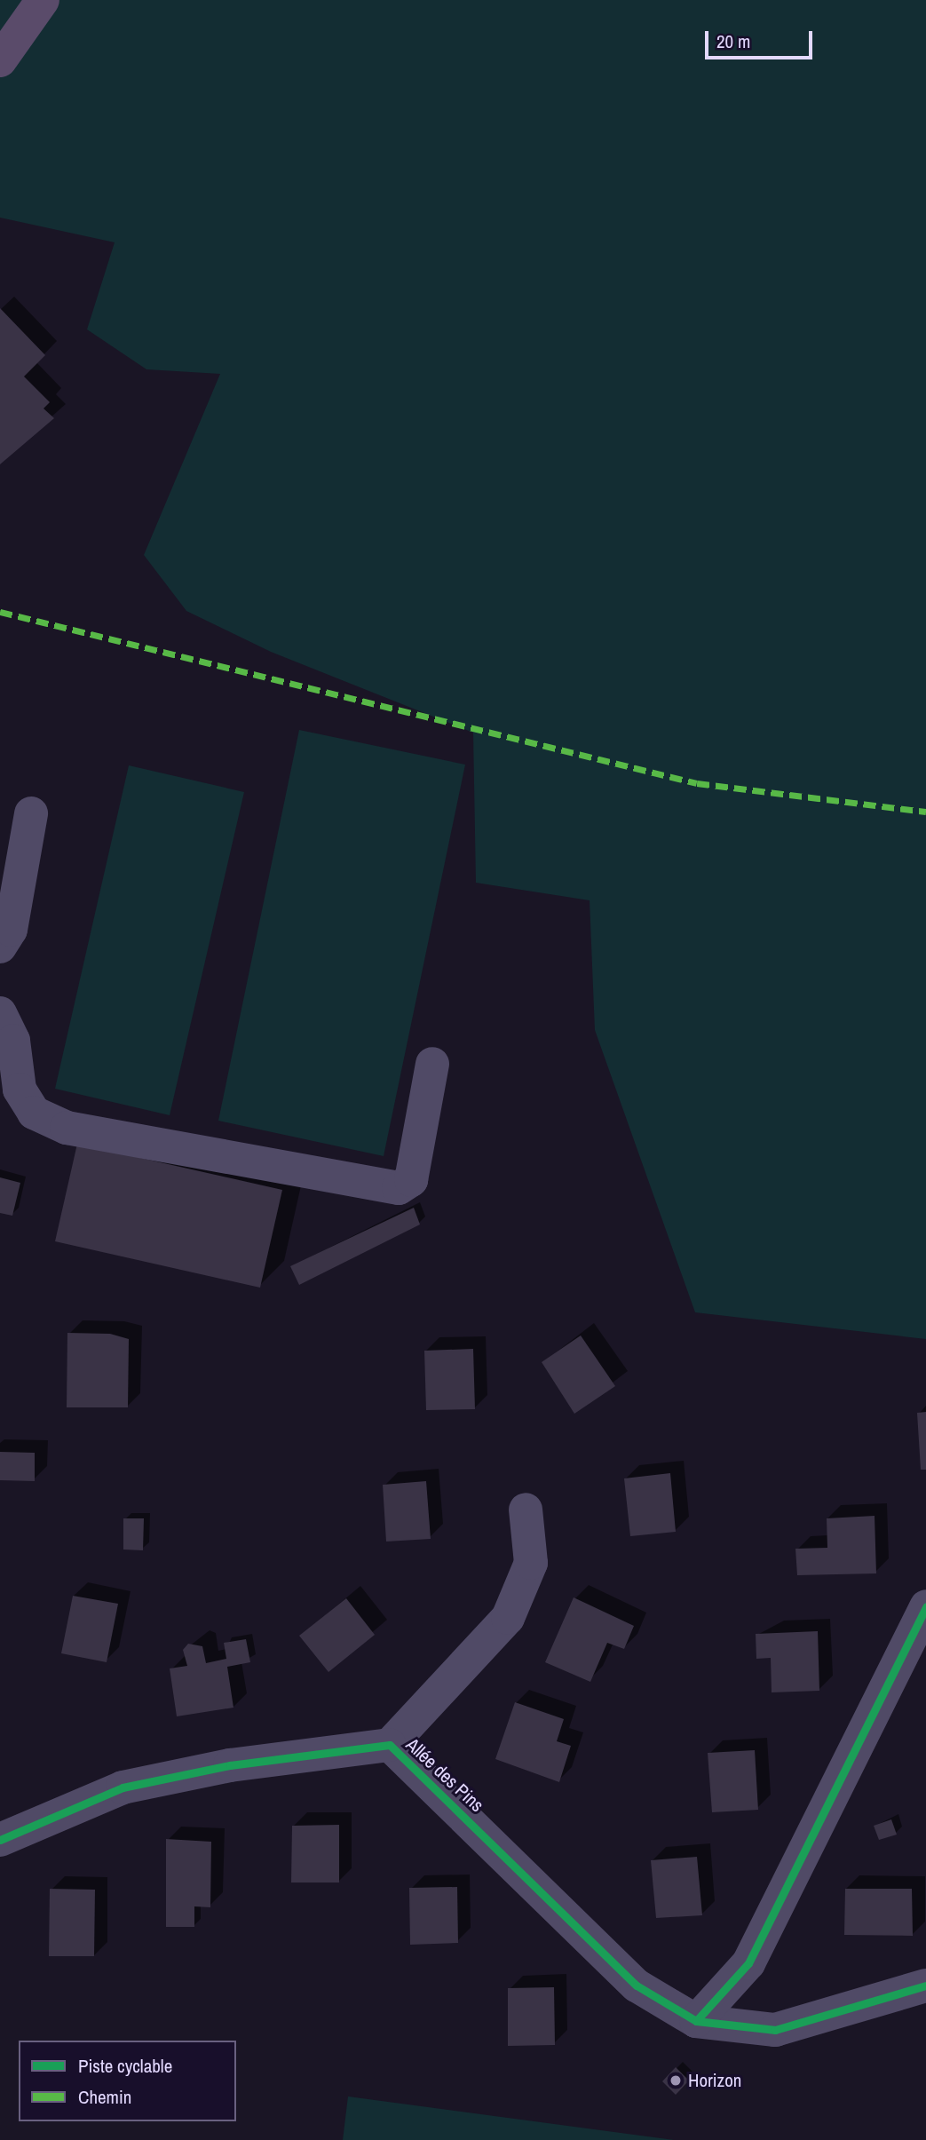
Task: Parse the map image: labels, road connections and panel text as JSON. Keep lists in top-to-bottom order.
{
  "streets": {
    "street": ["Allée des Pins"]
  },
  "places": ["Horizon"],
  "legend": ["Piste cyclable", "Chemin"],
  "scale_bar": "20 m"
}
